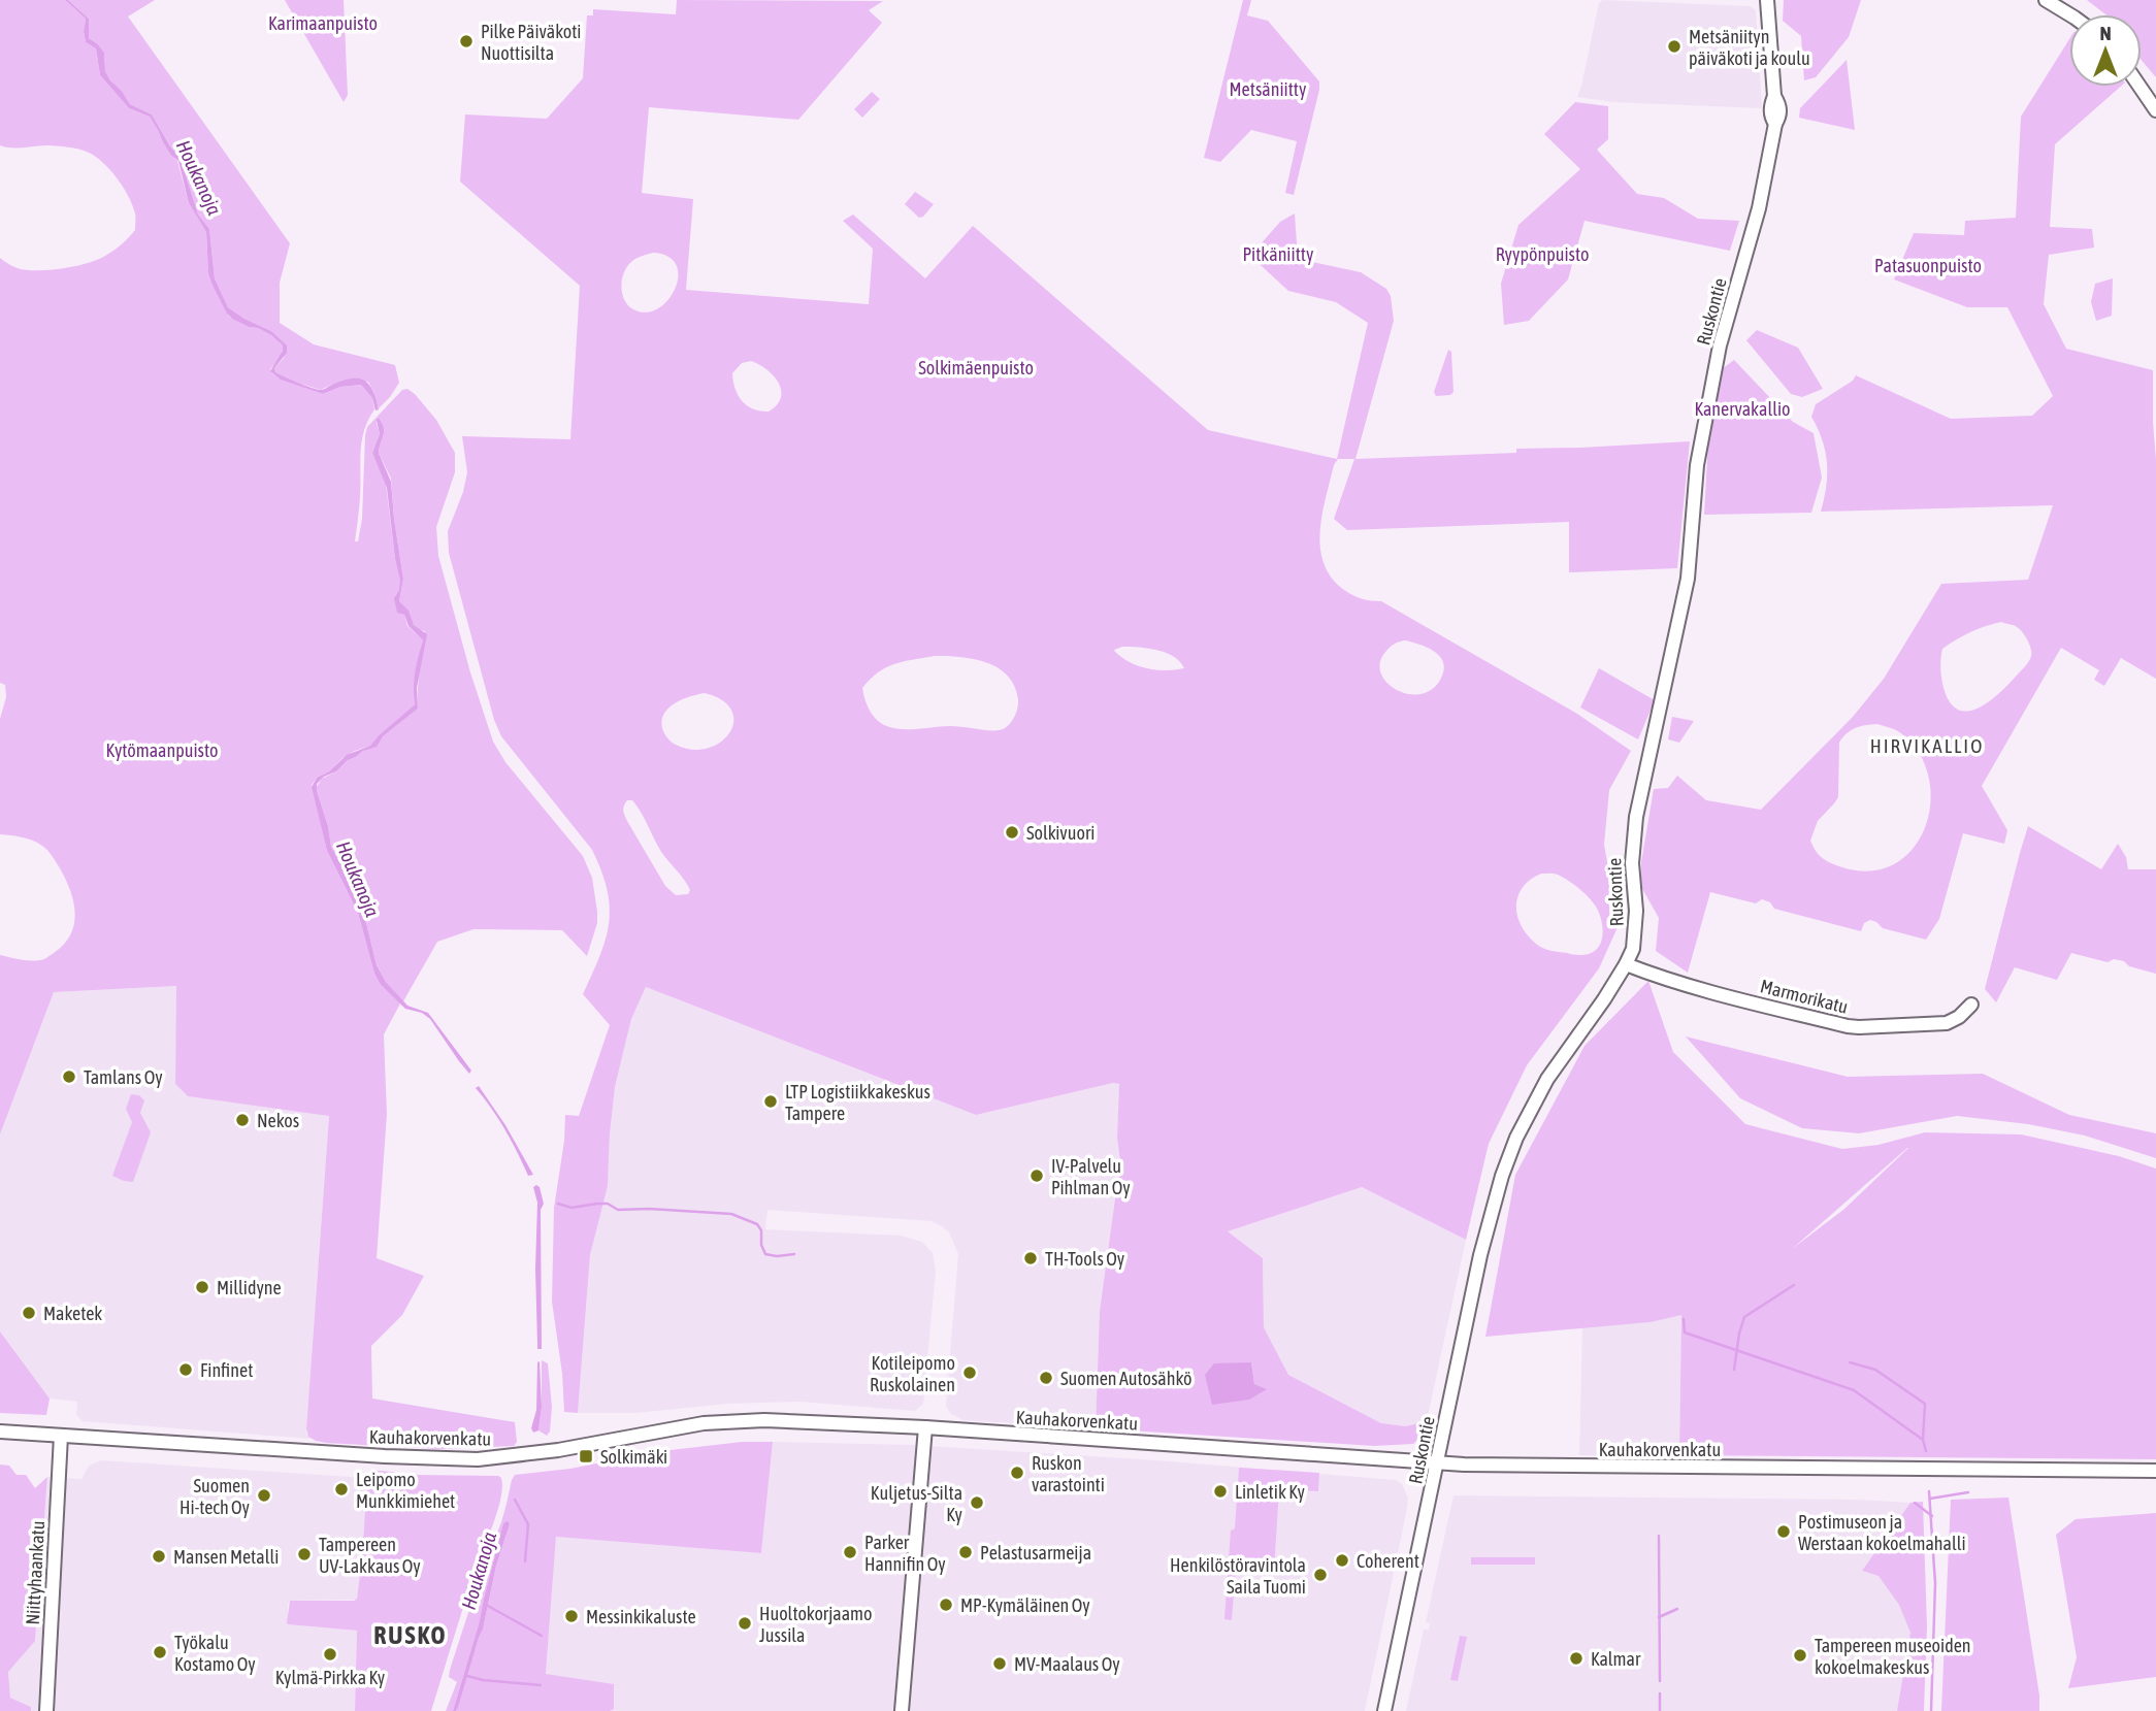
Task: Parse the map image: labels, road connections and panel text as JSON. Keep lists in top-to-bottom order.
{
  "streets": {
    "main road": [
      "Ruskontie",
      "Marmorikatu",
      "Kauhakorvenkatu",
      "Niittyhaankatu"
    ]
  },
  "crossings": [
    ["Ruskontie", "Marmorikatu"],
    ["Ruskontie", "Kauhakorvenkatu"],
    ["Kauhakorvenkatu", "Niittyhaankatu"]
  ],
  "districts": ["HIRVIKALLIO", "RUSKO"],
  "water": ["Houkanoja"],
  "parks": [
    "Karimaanpuisto",
    "Metsäniitty",
    "Pitkäniitty",
    "Ryypönpuisto",
    "Patasuonpuisto",
    "Solkimäenpuisto",
    "Kanervakallio",
    "Kytömaanpuisto"
  ],
  "places": {
    "other": [
      "Pilke Päiväkoti Nuottisilta",
      "Metsäniityn päiväkoti ja koulu",
      "Solkivuori",
      "Tamlans Oy",
      "LTP Logistiikkakeskus Tampere",
      "Nekos",
      "IV-Palvelu Pihlman Oy",
      "TH-Tools Oy",
      "Millidyne",
      "Maketek",
      "Finfinet",
      "Kotileipomo Ruskolainen",
      "Suomen Autosähkö",
      "Ruskon varastointi",
      "Leipomo Munkkimiehet",
      "Linletik Ky",
      "Suomen Hi-tech Oy",
      "Kuljetus-Silta Ky",
      "Postimuseon ja Werstaan kokoelmahalli",
      "Parker Hannifin Oy",
      "Pelastusarmeija",
      "Tampereen UV-Lakkaus Oy",
      "Mansen Metalli",
      "Coherent",
      "Henkilöstöravintola Saila Tuomi",
      "MP-Kymäläinen Oy",
      "Messinkikaluste",
      "Huoltokorjaamo Jussila",
      "Työkalu Kostamo Oy",
      "Kylmä-Pirkka Ky",
      "Tampereen museoiden kokoelmakeskus",
      "Kalmar",
      "MV-Maalaus Oy"
    ],
    "transit": ["Solkimäki"]
  },
  "north": "top"
}
